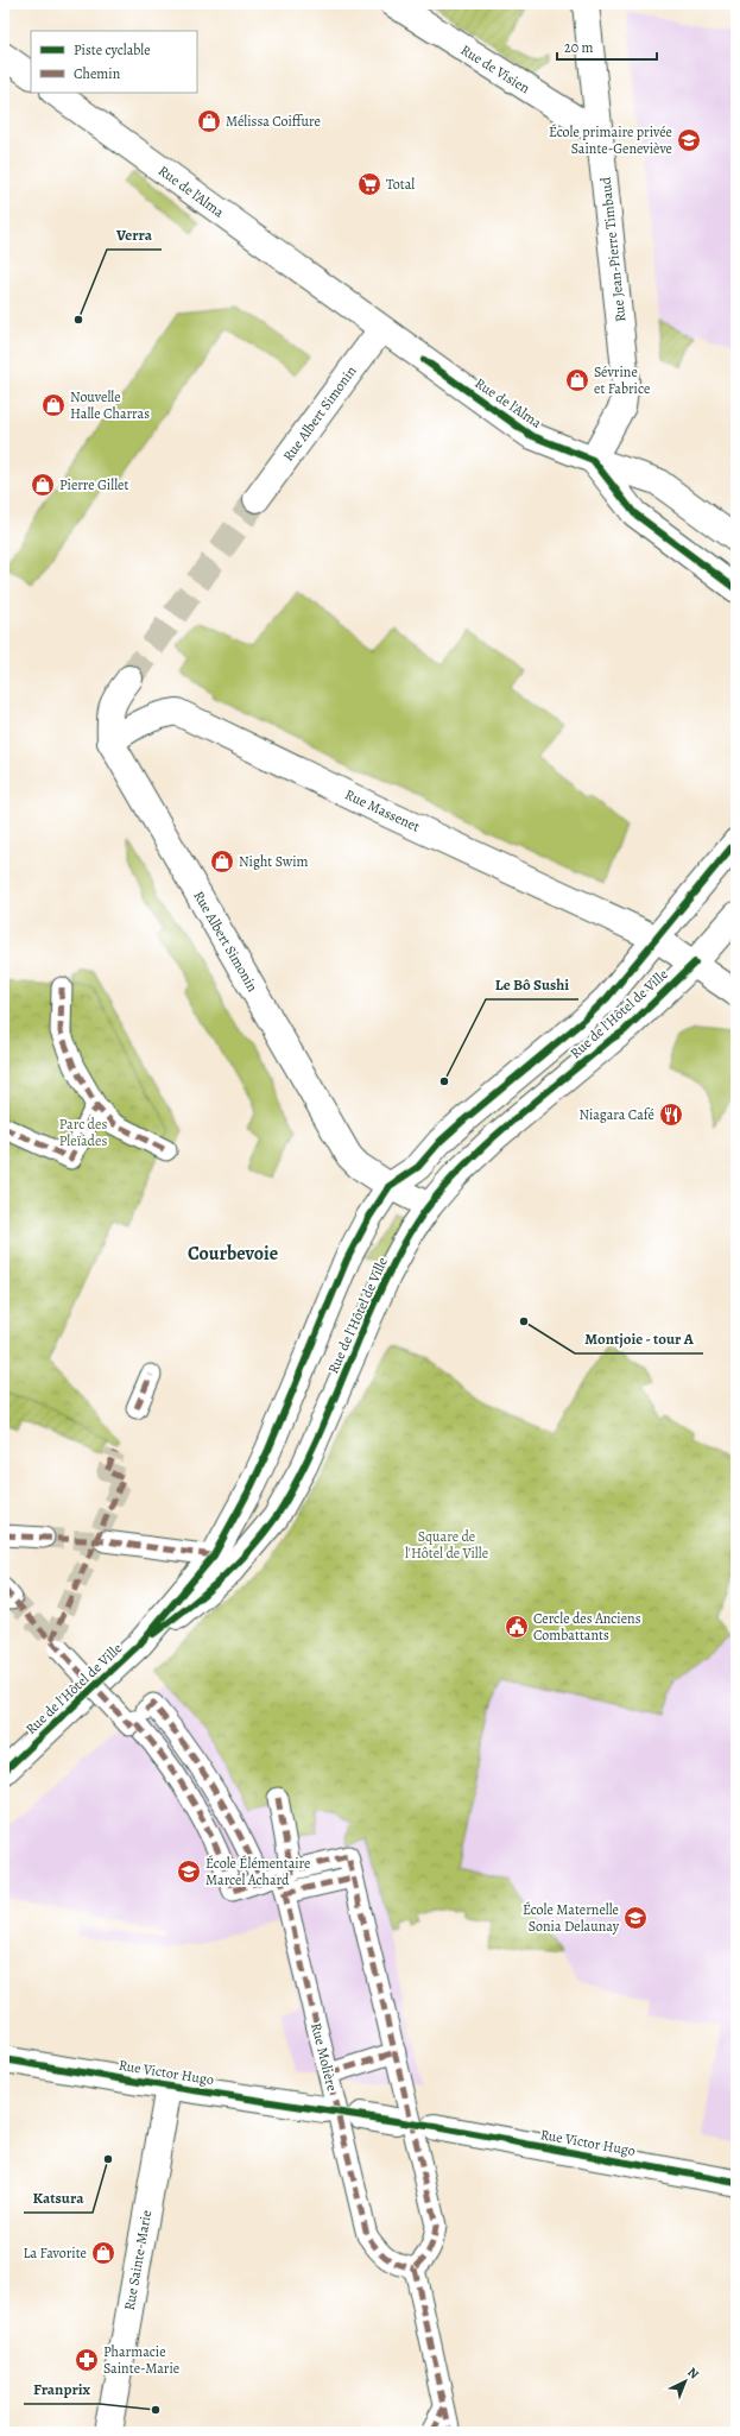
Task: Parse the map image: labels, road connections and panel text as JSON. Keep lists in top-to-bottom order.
{
  "streets": {
    "main road": [
      "Rue de Visien",
      "Rue de l'Alma",
      "Rue Jean-Pierre Timbaud",
      "Rue Albert Simonin",
      "Rue Massenet",
      "Rue de l'Hôtel de Ville",
      "Rue Victor Hugo",
      "Rue Sainte-Marie"
    ],
    "street": ["Rue Molière"]
  },
  "crossings": [
    ["Rue de Visien", "Rue Jean-Pierre Timbaud"],
    ["Rue de l'Alma", "Rue Jean-Pierre Timbaud"],
    ["Rue de l'Alma", "Rue Albert Simonin"],
    ["Rue Albert Simonin", "Rue Massenet"],
    ["Rue Albert Simonin", "Rue de l'Hôtel de Ville"],
    ["Rue Massenet", "Rue de l'Hôtel de Ville"],
    ["Rue Victor Hugo", "Rue Sainte-Marie"]
  ],
  "districts": ["Courbevoie"],
  "parks": ["Parc des Pleïades", "Square de l'Hôtel de Ville"],
  "places": {
    "shop": [
      "Mélissa Coiffure",
      "Sévrine et Fabrice",
      "Nouvelle Halle Charras",
      "Pierre Gillet",
      "Night Swim",
      "La Favorite"
    ],
    "school or university": ["École primaire privée Sainte-Geneviève", "École Élémentaire Marcel Achard", "École Maternelle Sonia Delaunay"],
    "supermarket": ["Total"],
    "other": [
      "Verra",
      "Le Bô Sushi",
      "Montjoie - tour A",
      "Katsura",
      "Franprix"
    ],
    "restaurant": ["Niagara Café"],
    "public building": ["Cercle des Anciens Combattants"],
    "pharmacy": ["Pharmacie Sainte-Marie"]
  },
  "legend": ["Piste cyclable", "Chemin"],
  "scale_bar": "20 m",
  "north": "top right"
}
